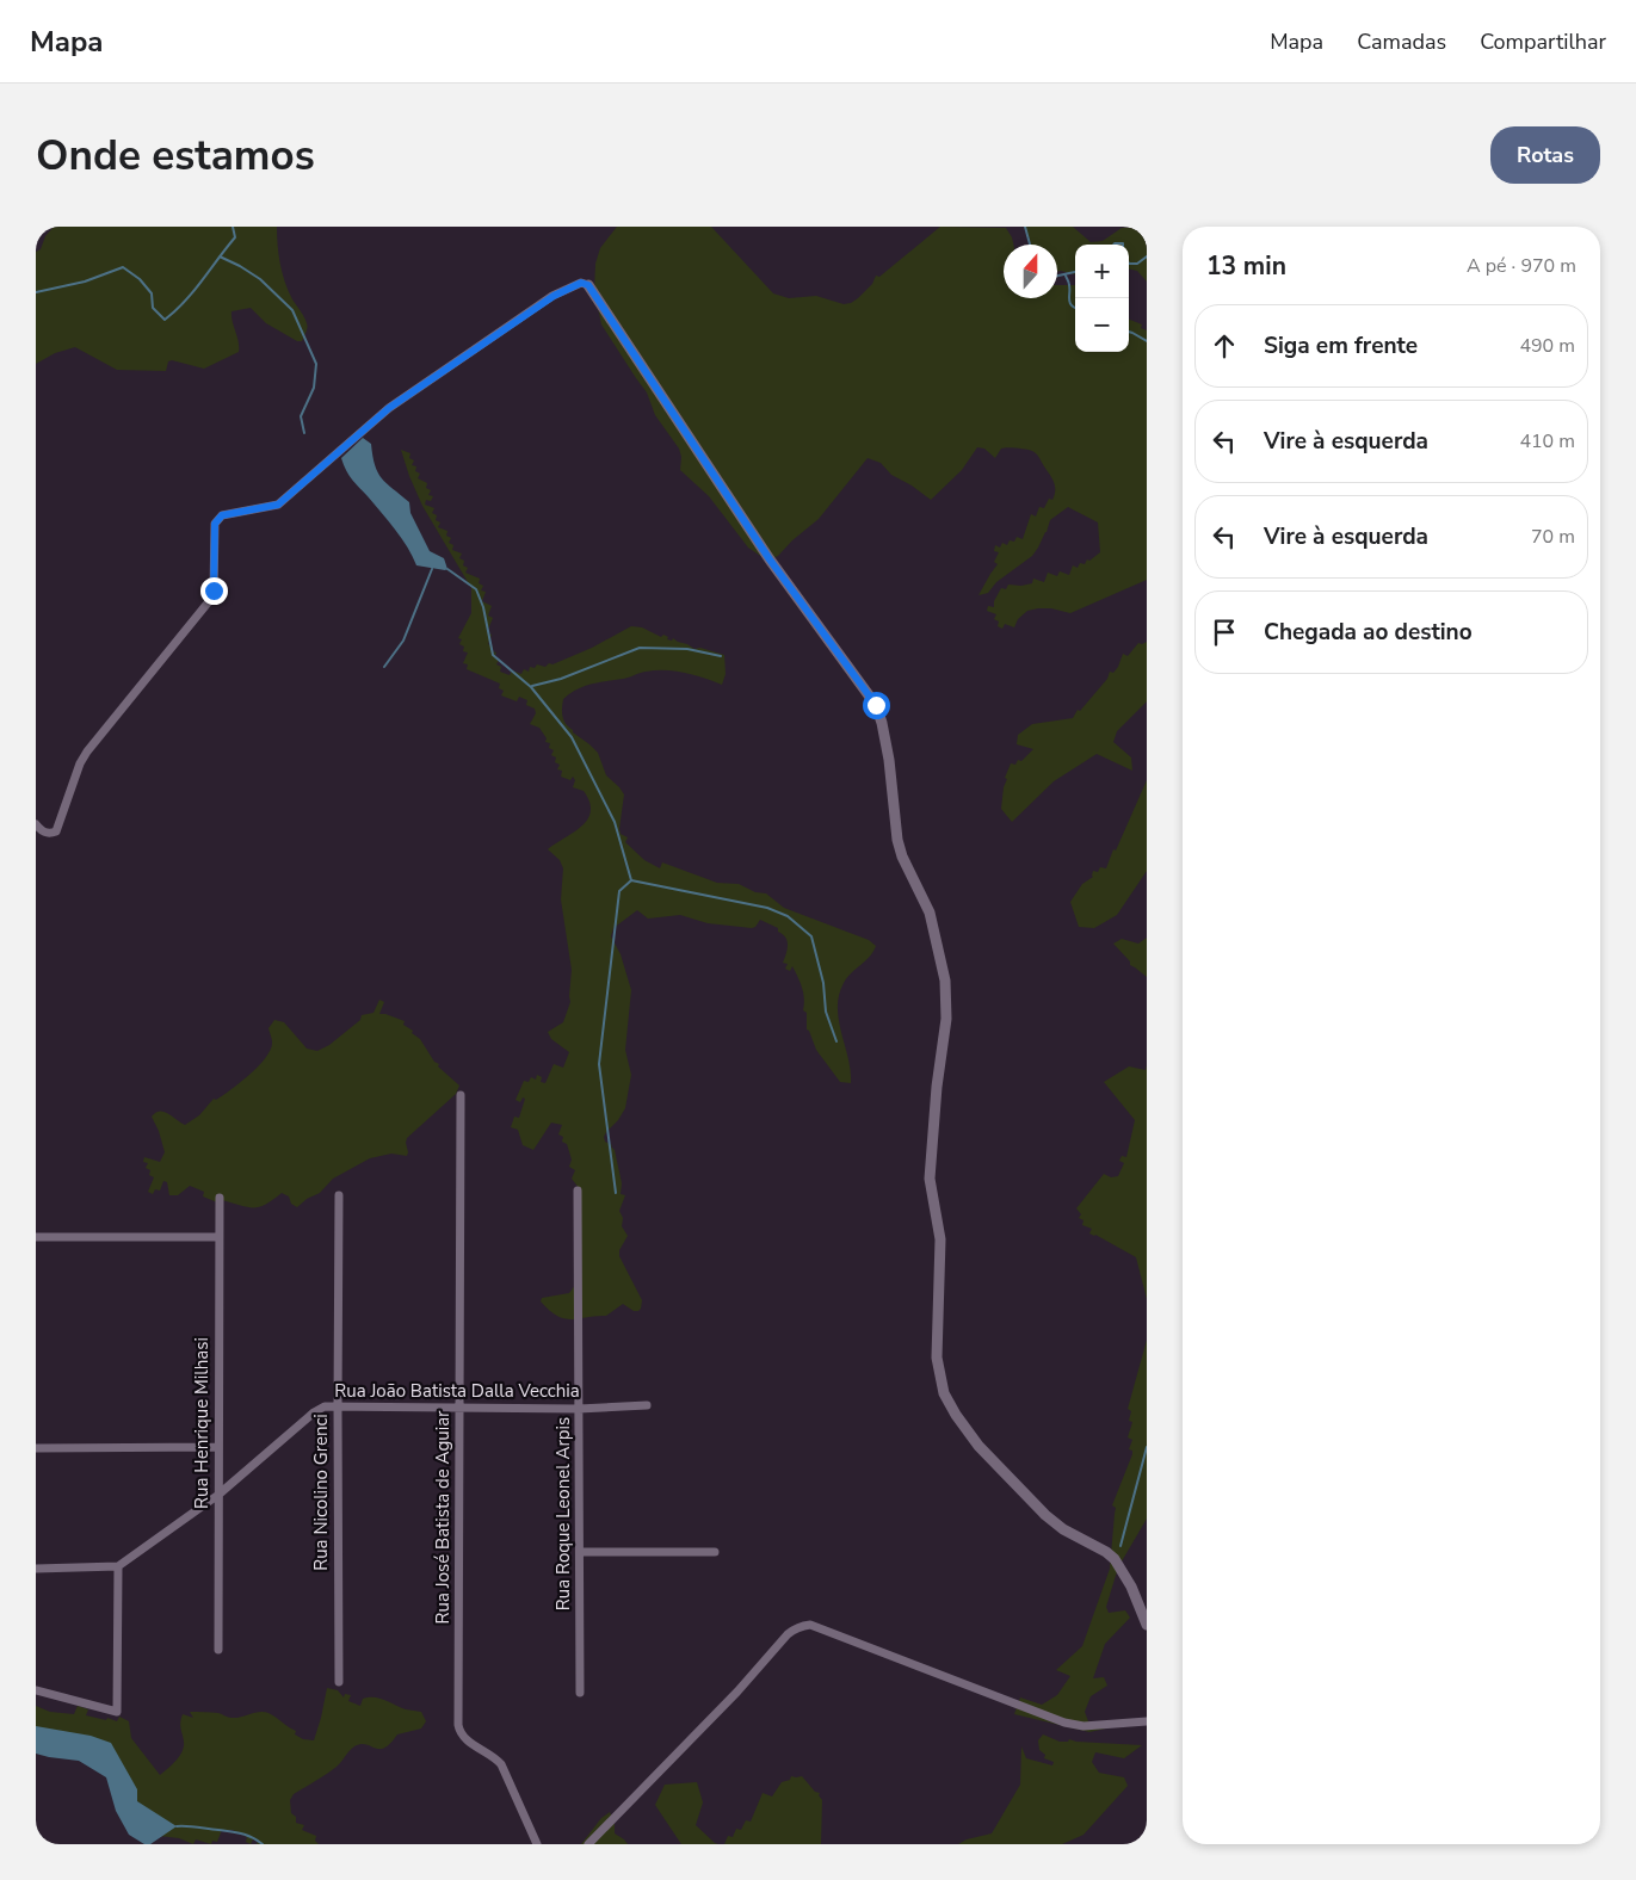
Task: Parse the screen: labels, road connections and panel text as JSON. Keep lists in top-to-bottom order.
{
  "streets": {
    "street": [
      "Rua João Batista Dalla Vecchia",
      "Rua Henrique Milhasi",
      "Rua Nicolino Grenci",
      "Rua Roque Leonel Arpis",
      "Rua José Batista de Aguiar"
    ]
  },
  "crossings": [
    ["Rua João Batista Dalla Vecchia", "Rua Henrique Milhasi"],
    ["Rua João Batista Dalla Vecchia", "Rua Nicolino Grenci"],
    ["Rua João Batista Dalla Vecchia", "Rua Roque Leonel Arpis"],
    ["Rua João Batista Dalla Vecchia", "Rua José Batista de Aguiar"]
  ],
  "north": "top",
  "page": {
    "header": "Mapa",
    "nav": ["Mapa", "Camadas", "Compartilhar"],
    "buttons": "Rotas",
    "title": "Onde estamos",
    "heading": ["13 min", "A pé · 970 m"],
    "map_buttons": ["+", "−"],
    "list": [
      ["Siga em frente", "490 m"],
      ["Vire à esquerda", "410 m"],
      ["Vire à esquerda", "70 m"],
      "Chegada ao destino"
    ]
  }
}
